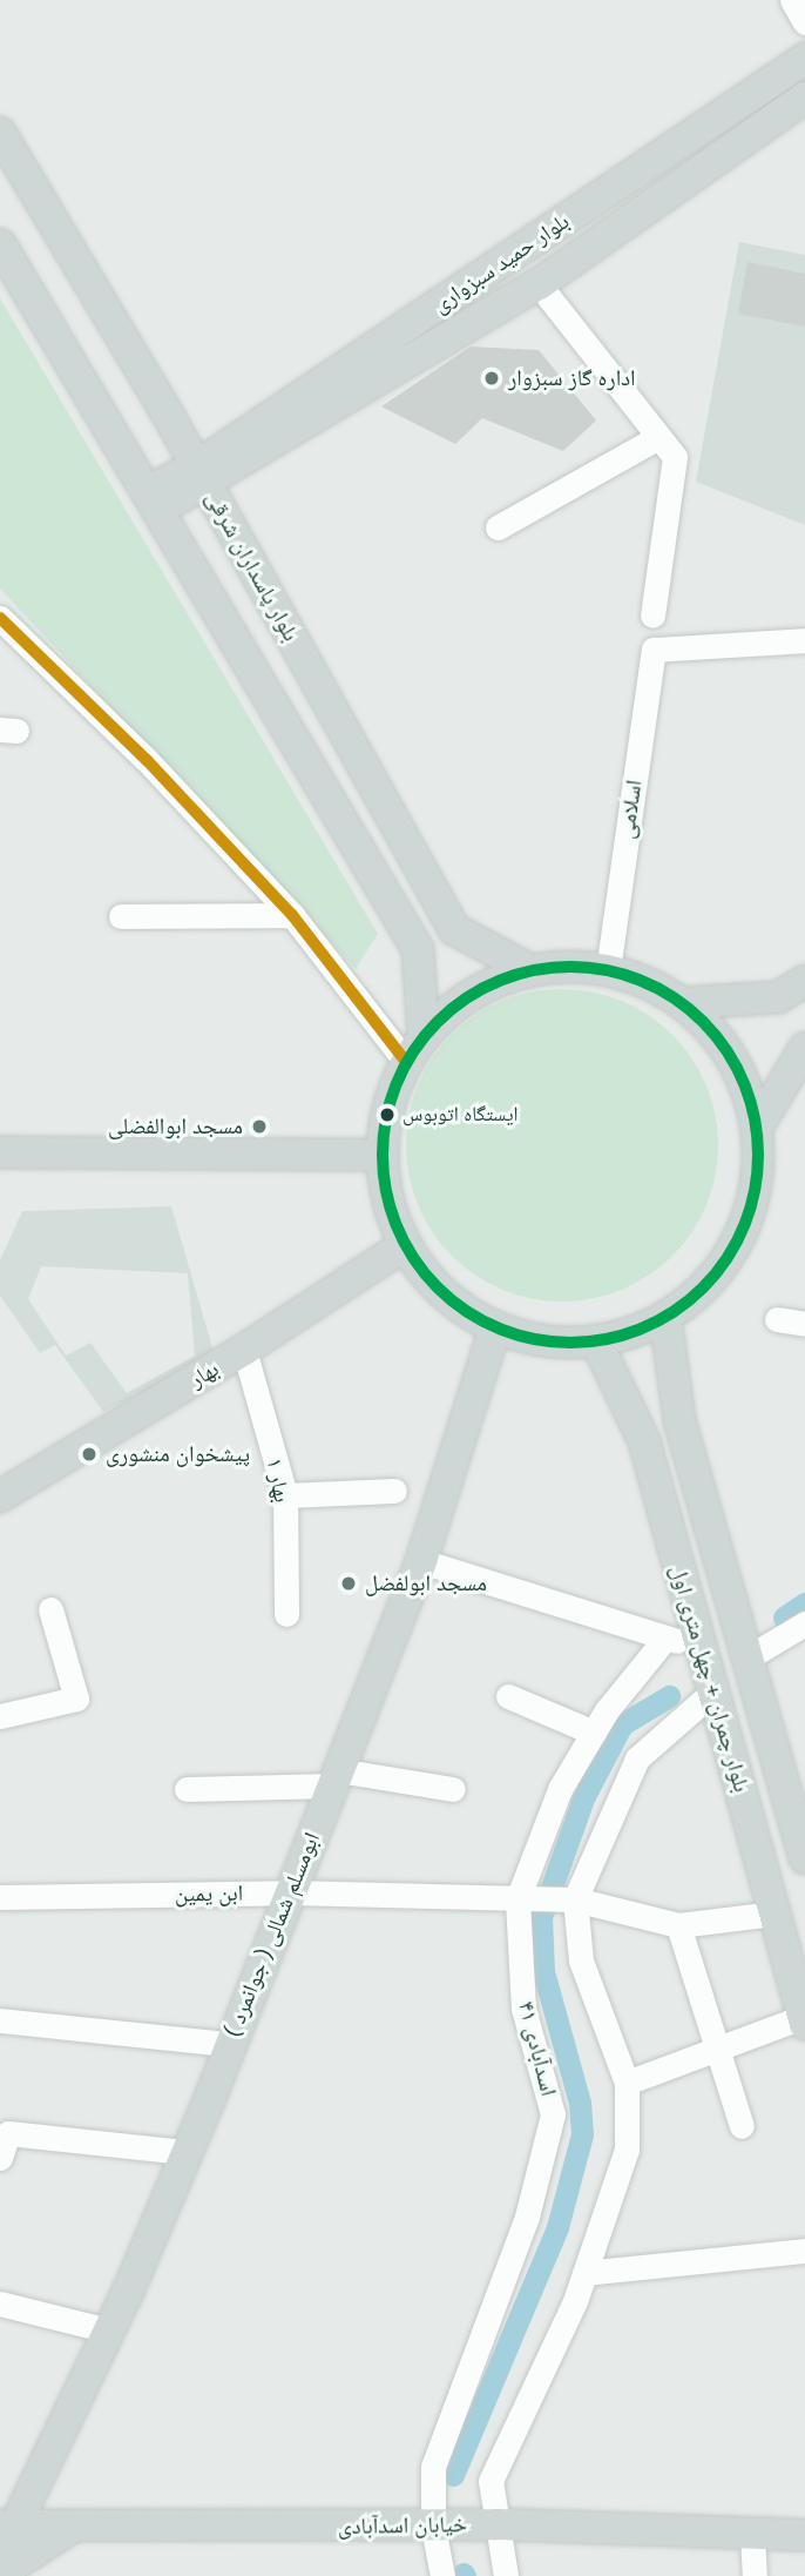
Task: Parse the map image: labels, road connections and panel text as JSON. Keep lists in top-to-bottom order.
{
  "streets": {
    "main road": [
      "بلوار حمید سبزواری",
      "بلوار پاسداران شرقی",
      "بهار",
      "بلوار چمران + چهل متری اول",
      "ابومسلم شمالی ( جوانمرد )",
      "خیابان اسدآبادی"
    ],
    "street": [
      "اسلامی",
      "بهار ۱",
      "ابن یمین",
      "اسدآبادی ۴۱"
    ]
  },
  "crossings": [
    ["بلوار حمید سبزواری", "بلوار پاسداران شرقی"],
    ["بهار", "بهار ۱"],
    ["ابن یمین", "ابومسلم شمالی ( جوانمرد )"],
    ["ابن یمین", "اسدآبادی ۴۱"],
    ["ابومسلم شمالی ( جوانمرد )", "خیابان اسدآبادی"],
    ["اسدآبادی ۴۱", "خیابان اسدآبادی"]
  ],
  "places": [
    "اداره گاز سبزوار",
    "ایستگاه اتوبوس",
    "مسجد ابوالفضلی",
    "پیشخوان منشوری",
    "مسجد ابولفضل"
  ]
}
